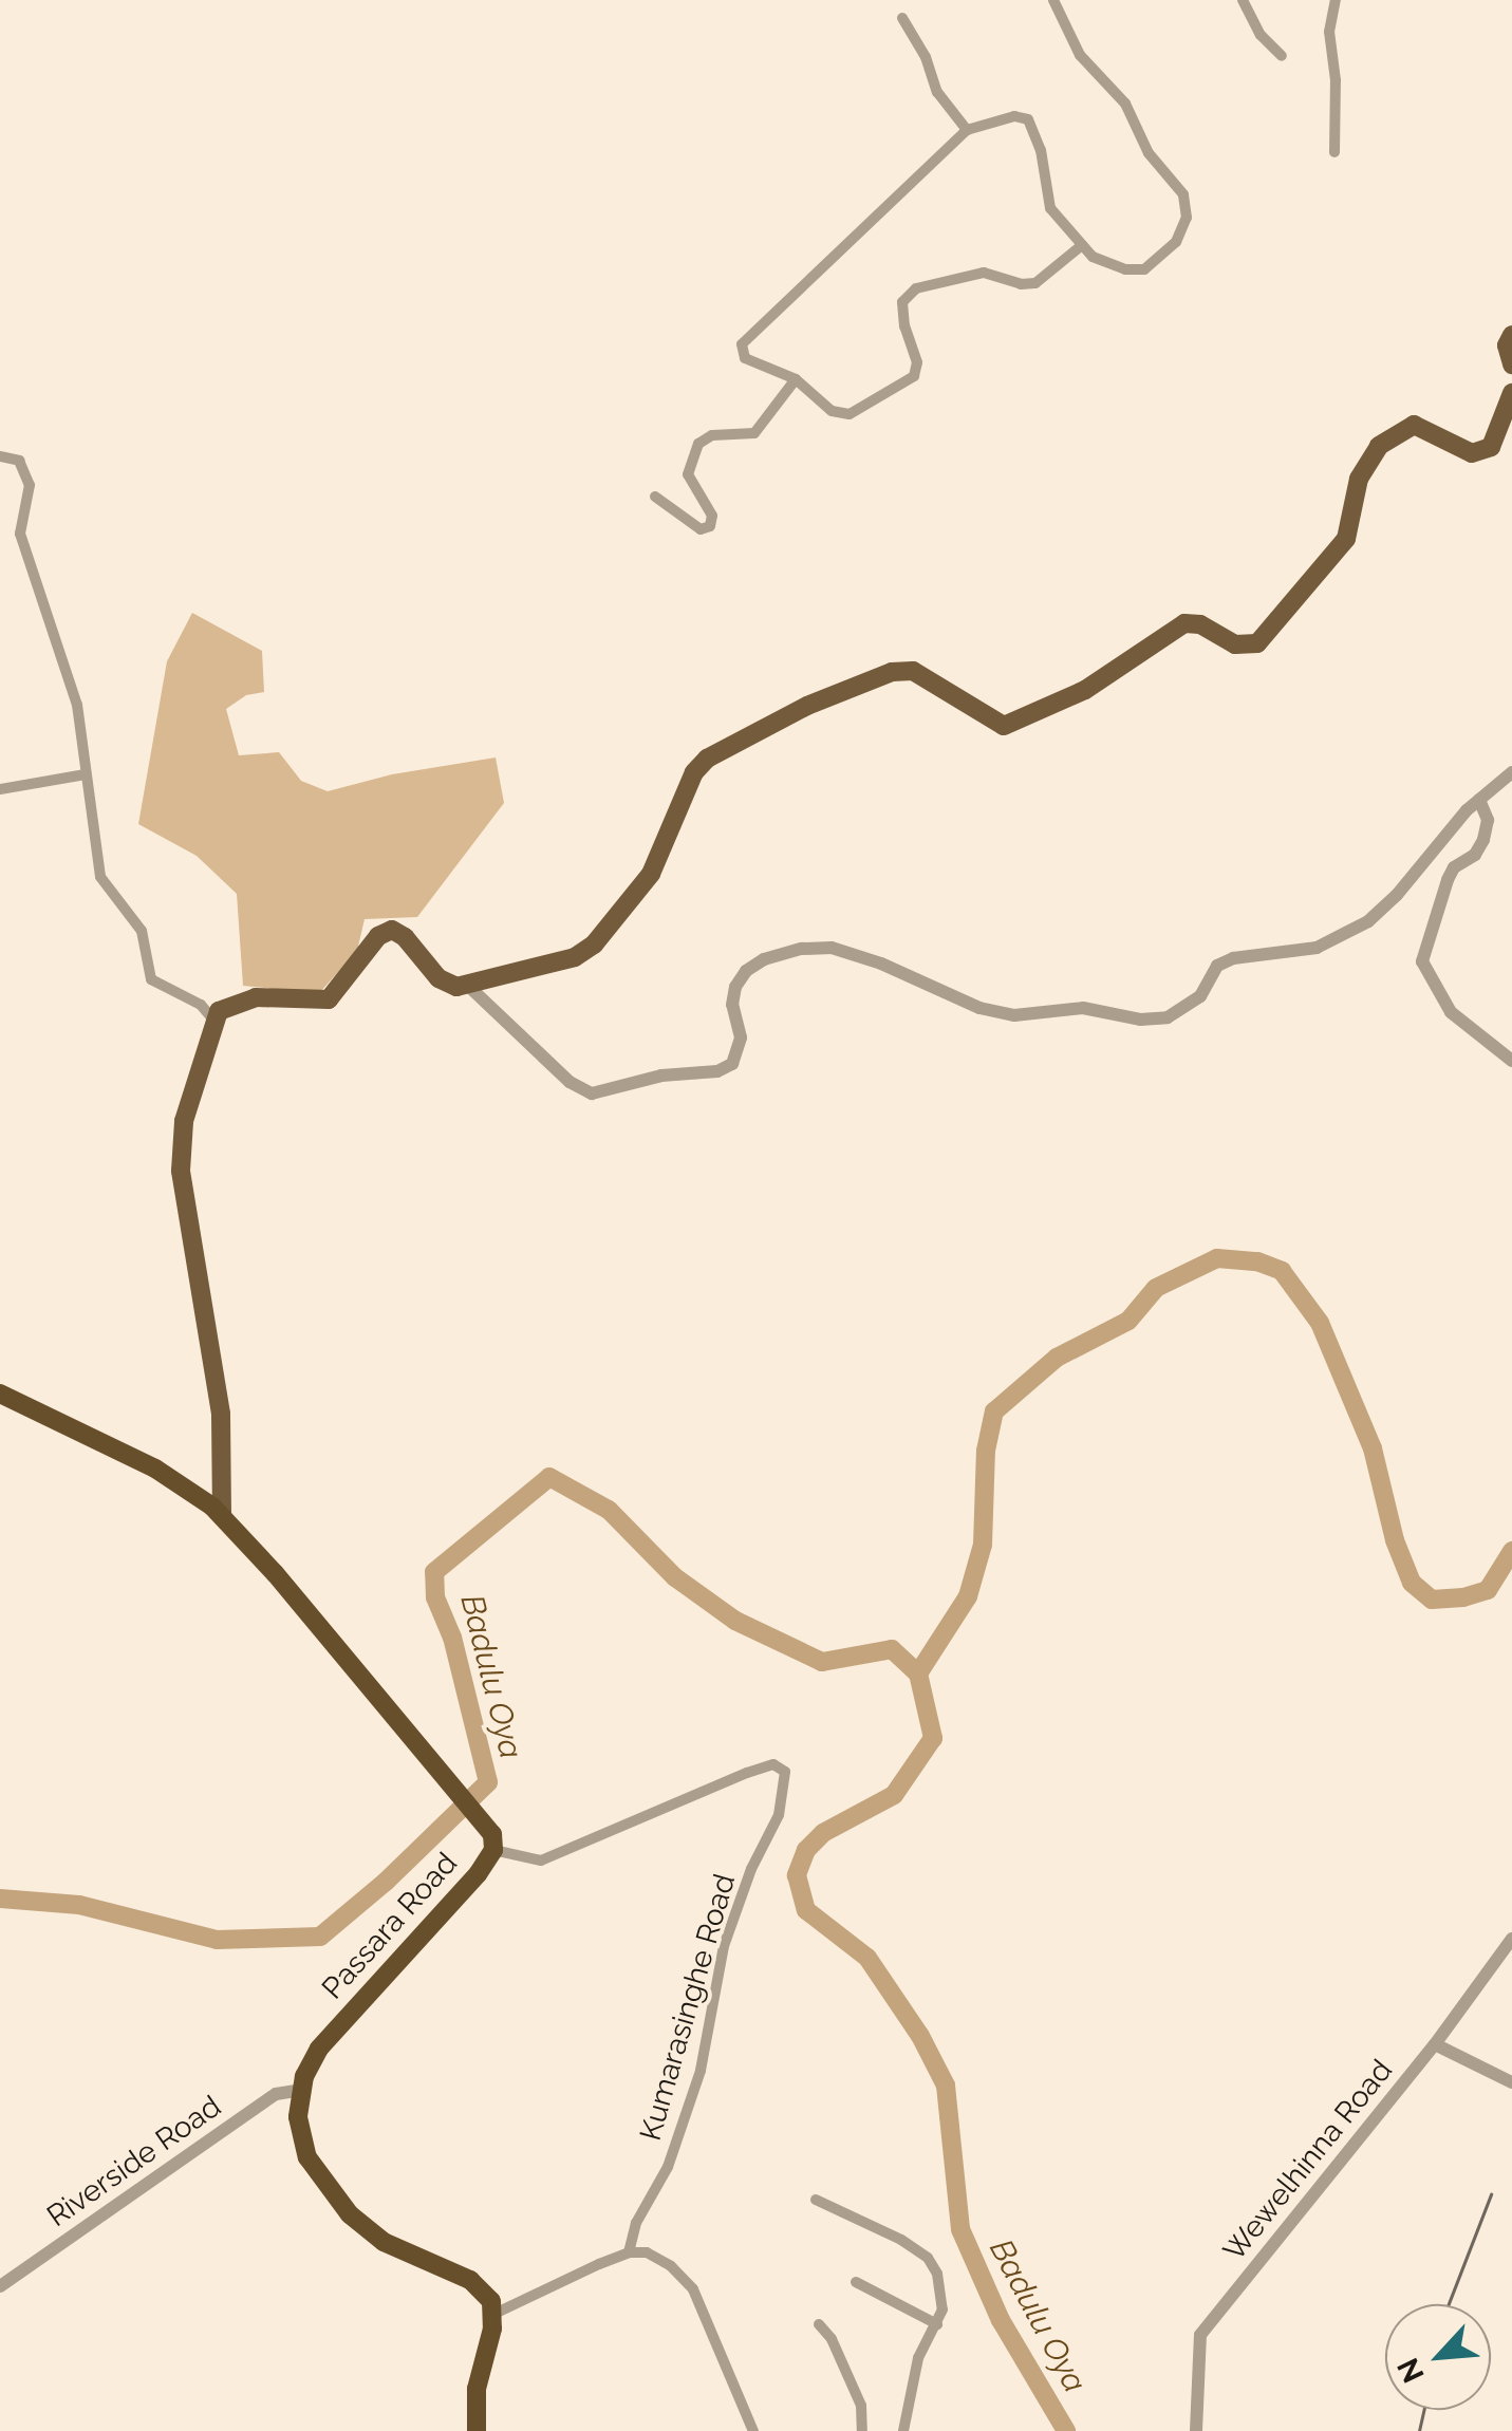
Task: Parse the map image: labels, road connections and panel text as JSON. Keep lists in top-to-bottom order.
{
  "streets": {
    "highway": ["Passara Road"],
    "street": ["Kumarasinghe Road", "Wewelhinna Road", "Riverside Road"]
  },
  "crossings": [
    ["Passara Road", "Kumarasinghe Road"],
    ["Passara Road", "Riverside Road"]
  ],
  "water": ["Badulu Oya"],
  "north": "bottom left"
}
